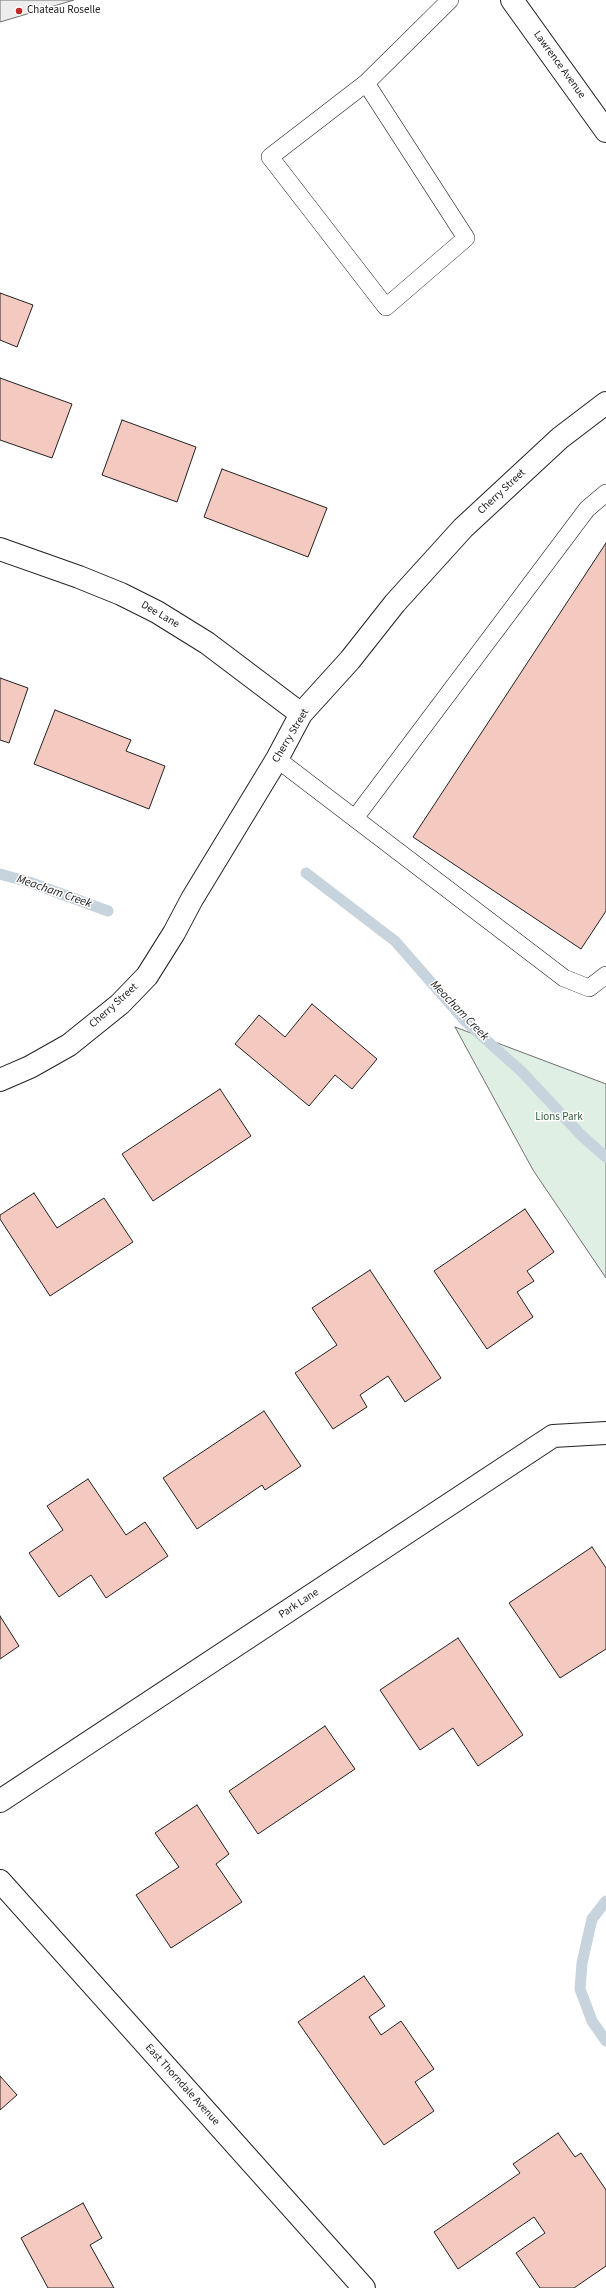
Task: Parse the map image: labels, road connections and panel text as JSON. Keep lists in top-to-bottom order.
{
  "streets": {
    "street": [
      "Lawrence Avenue",
      "Cherry Street",
      "Dee Lane",
      "Park Lane",
      "East Thorndale Avenue"
    ]
  },
  "crossings": [
    ["Cherry Street", "Dee Lane"]
  ],
  "water": ["Meacham Creek"],
  "parks": ["Lions Park"],
  "places": ["Chateau Roselle"]
}
